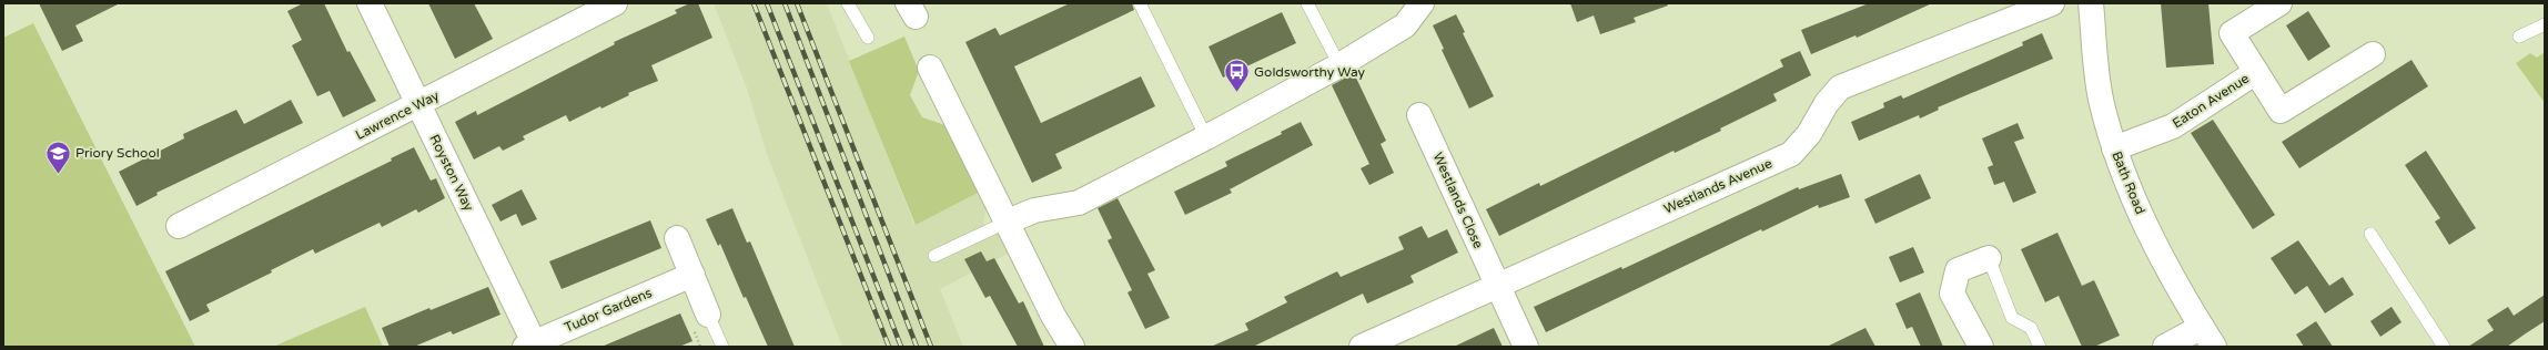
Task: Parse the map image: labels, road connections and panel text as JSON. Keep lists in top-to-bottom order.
{
  "streets": {
    "street": [
      "Eaton Avenue",
      "Lawrence Way",
      "Royston Way",
      "Bath Road",
      "Westlands Avenue",
      "Westlands Close",
      "Tudor Gardens"
    ]
  },
  "crossings": [
    ["Eaton Avenue", "Bath Road"],
    ["Lawrence Way", "Royston Way"],
    ["Royston Way", "Tudor Gardens"],
    ["Westlands Avenue", "Westlands Close"]
  ],
  "places": {
    "bus stop": ["Goldsworthy Way"],
    "school or university": ["Priory School"]
  }
}
